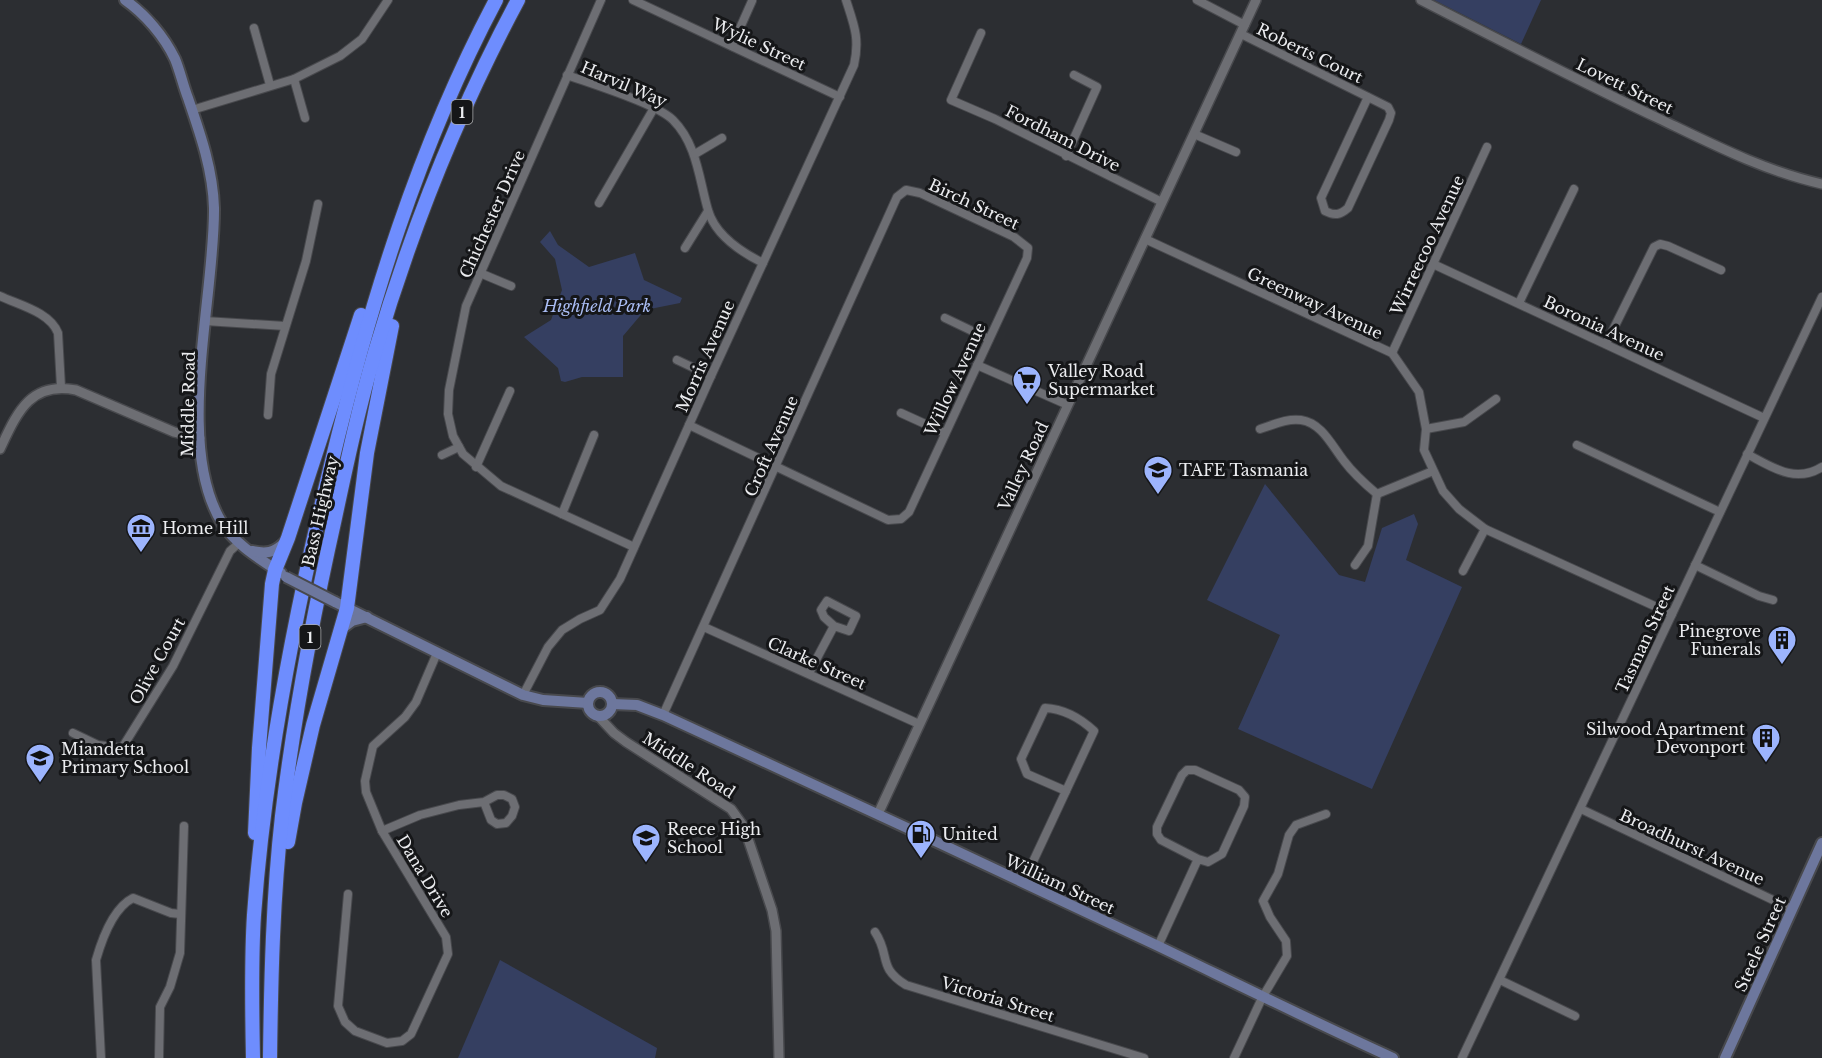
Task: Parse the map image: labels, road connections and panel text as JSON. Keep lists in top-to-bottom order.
{
  "streets": {
    "highway": ["1", "Bass Highway"],
    "main road": ["Middle Road", "William Street", "Steele Street"],
    "street": [
      "Wylie Street",
      "Roberts Court",
      "Harvil Way",
      "Lovett Street",
      "Fordham Drive",
      "Birch Street",
      "Chichester Drive",
      "Wirreecoo Avenue",
      "Greenway Avenue",
      "Boronia Avenue",
      "Morris Avenue",
      "Willow Avenue",
      "Croft Avenue",
      "Valley Road",
      "Tasman Street",
      "Olive Court",
      "Clarke Street",
      "Broadhurst Avenue",
      "Dana Drive",
      "Victoria Street"
    ]
  },
  "crossings": [
    ["Wylie Street", "Morris Avenue"],
    ["Roberts Court", "Valley Road"],
    ["Harvil Way", "Chichester Drive"],
    ["Harvil Way", "Morris Avenue"],
    ["Fordham Drive", "Valley Road"],
    ["Birch Street", "Willow Avenue"],
    ["Birch Street", "Croft Avenue"],
    ["Chichester Drive", "Morris Avenue"],
    ["Wirreecoo Avenue", "Greenway Avenue"],
    ["Wirreecoo Avenue", "Boronia Avenue"],
    ["Greenway Avenue", "Valley Road"],
    ["Greenway Avenue", "Tasman Street"],
    ["Boronia Avenue", "Tasman Street"],
    ["Morris Avenue", "Middle Road"],
    ["Willow Avenue", "Croft Avenue"],
    ["Middle Road", "Olive Court"],
    ["Middle Road", "Dana Drive"],
    ["Middle Road", "William Street"],
    ["Croft Avenue", "Clarke Street"],
    ["Croft Avenue", "William Street"],
    ["Valley Road", "Clarke Street"],
    ["Valley Road", "William Street"],
    ["Tasman Street", "Broadhurst Avenue"],
    ["Broadhurst Avenue", "Steele Street"]
  ],
  "parks": ["Highfield Park"],
  "places": {
    "supermarket": ["Valley Road Supermarket"],
    "school or university": ["TAFE Tasmania", "Miandetta Primary School", "Reece High School"],
    "museum": ["Home Hill"],
    "building": ["Pinegrove Funerals", "Silwood Apartment Devonport"],
    "fuel station": ["United"]
  }
}
